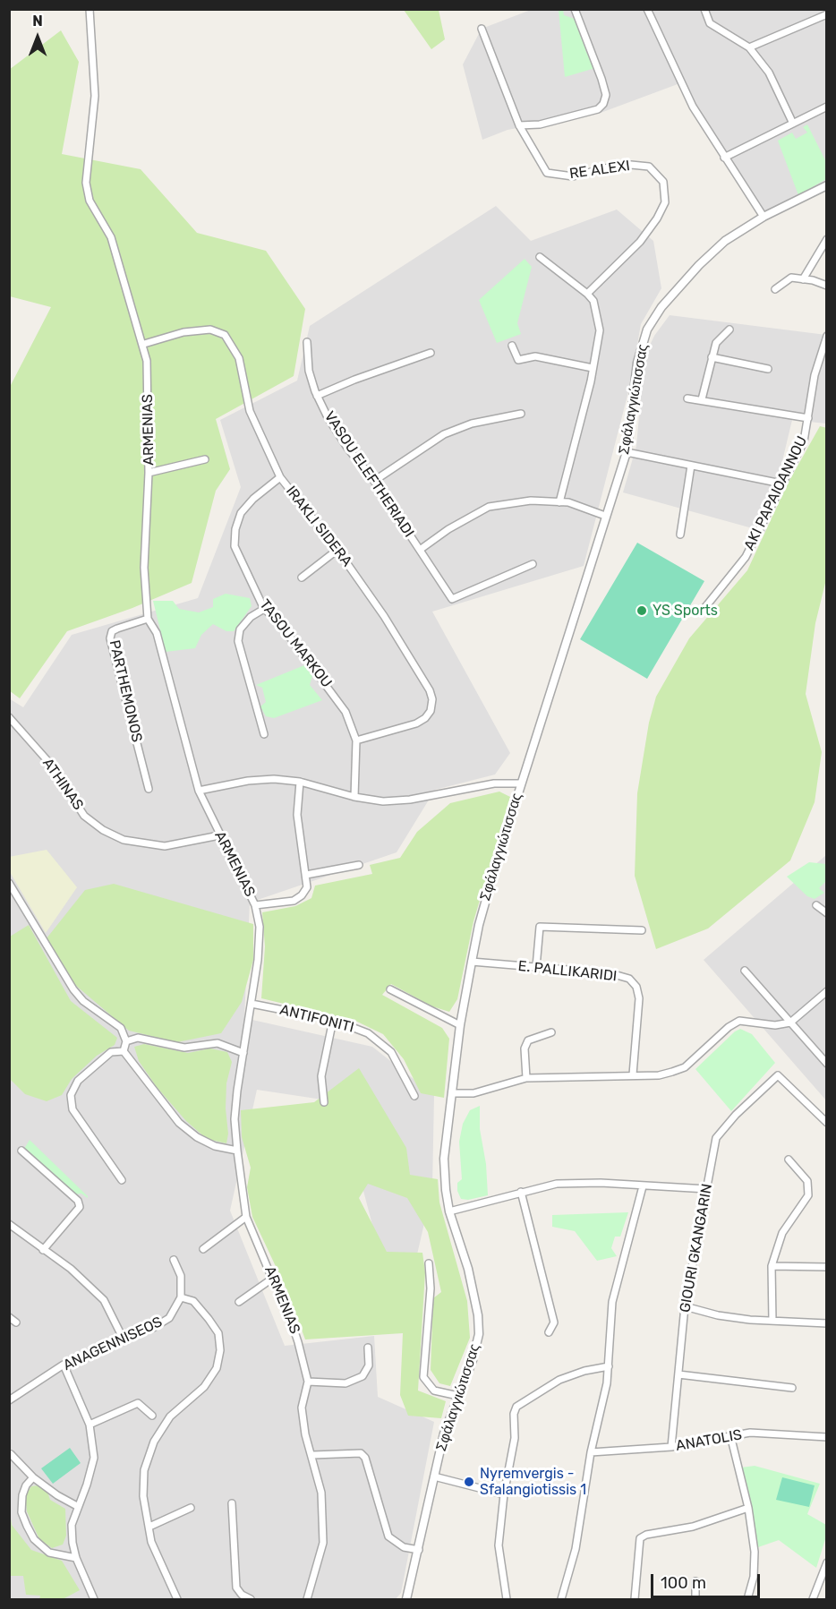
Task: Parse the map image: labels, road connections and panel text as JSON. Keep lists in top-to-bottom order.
{
  "streets": {
    "street": [
      "RE ALEXI",
      "Σφάλαγγιώτισσας",
      "ARMENIAS",
      "VASOU ELEFTHERIADI",
      "AKI PAPAIOANNOU",
      "IRAKLI SIDERA",
      "TASOU MARKOU",
      "PARTHEMONOS",
      "ATHINAS",
      "E. PALLIKARIDI",
      "ANTIFONITI",
      "GIOURI GKANGARIN",
      "ANAGENNISEOS",
      "ANATOLIS"
    ]
  },
  "crossings": [
    ["Σφάλαγγιώτισσας", "E. PALLIKARIDI"],
    ["ARMENIAS", "IRAKLI SIDERA"],
    ["ARMENIAS", "PARTHEMONOS"],
    ["ARMENIAS", "ATHINAS"],
    ["ARMENIAS", "ANTIFONITI"],
    ["IRAKLI SIDERA", "TASOU MARKOU"],
    ["GIOURI GKANGARIN", "ANATOLIS"]
  ],
  "places": ["YS Sports", "Nyremvergis - Sfalangiotissis 1"],
  "scale_bar": "100 m",
  "north": "top"
}
